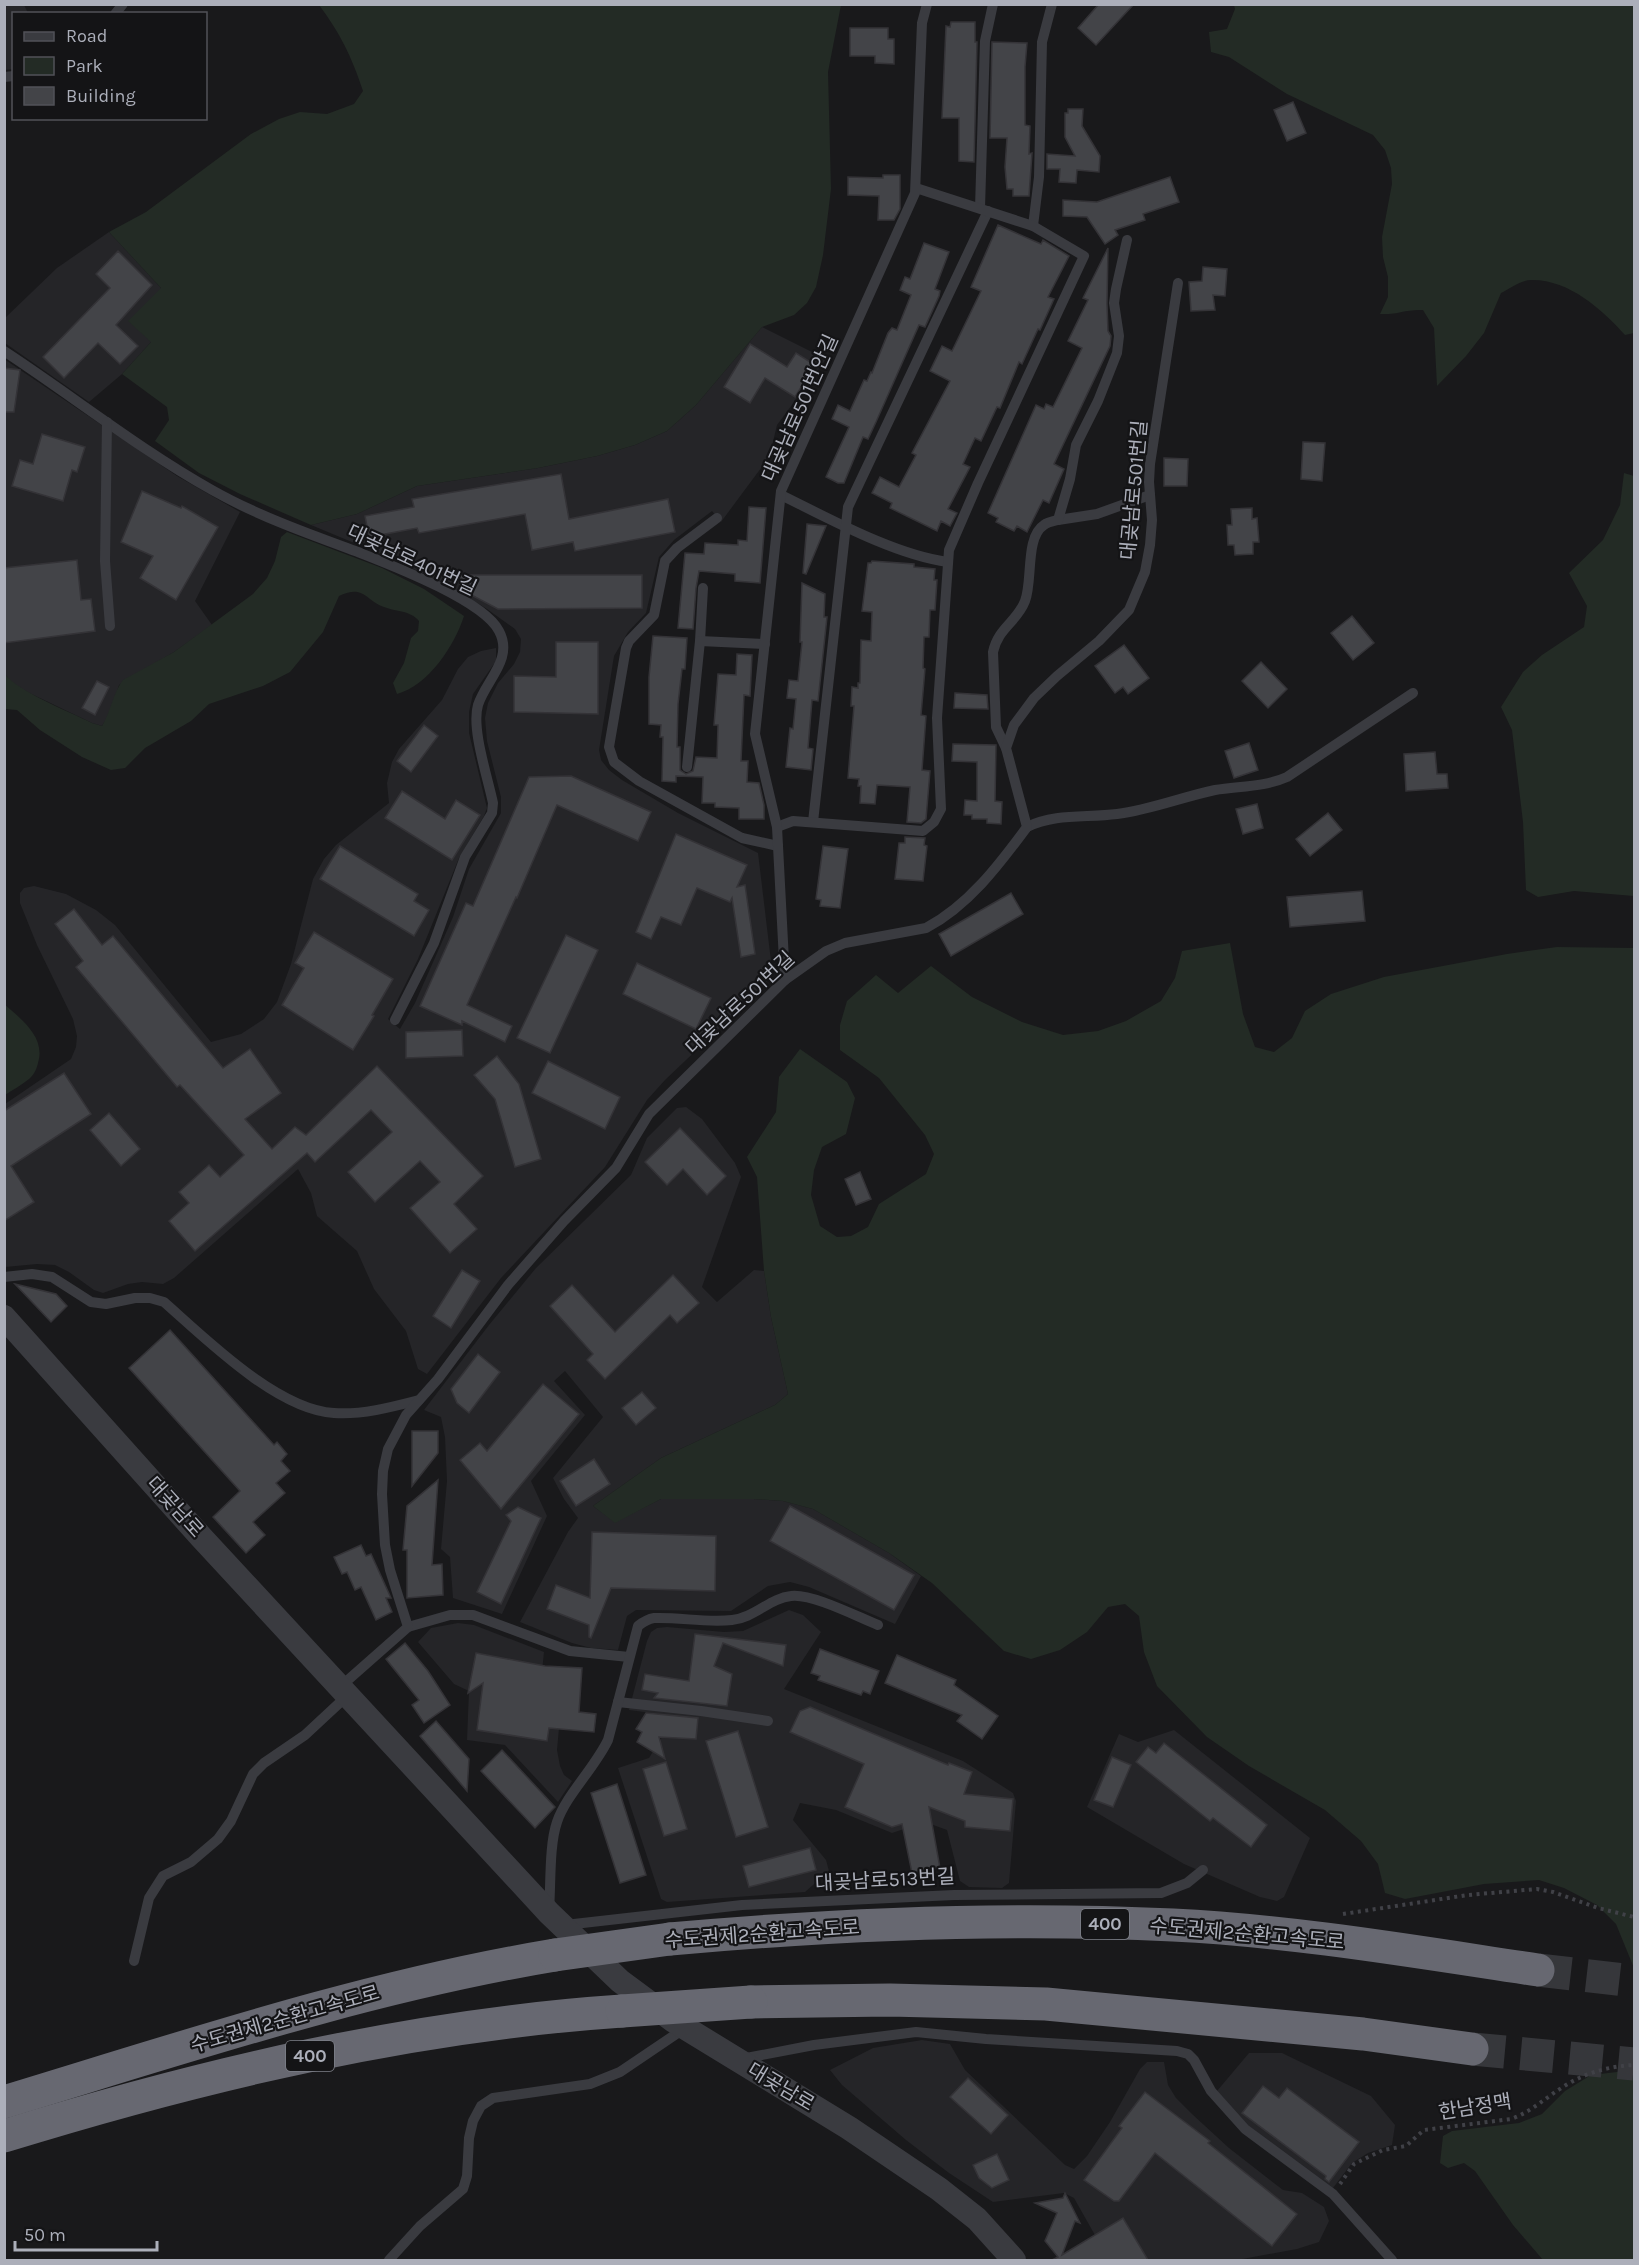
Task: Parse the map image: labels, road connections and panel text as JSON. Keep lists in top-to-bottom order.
{
  "streets": {
    "highway": ["400", "수도권제2순환고속도로"],
    "street": ["대곶남로"],
    "lane": [
      "대곶남로501번안길",
      "대곶남로501번길",
      "대곶남로401번길",
      "대곶남로513번길"
    ],
    "path": ["한남정맥"]
  },
  "crossings": [
    ["대곶남로501번안길", "대곶남로501번길"],
    ["대곶남로", "대곶남로513번길"],
    ["대곶남로", "수도권제2순환고속도로"],
    ["대곶남로513번길", "수도권제2순환고속도로"]
  ],
  "legend": ["Road", "Park", "Building"],
  "scale_bar": "50 m"
}
